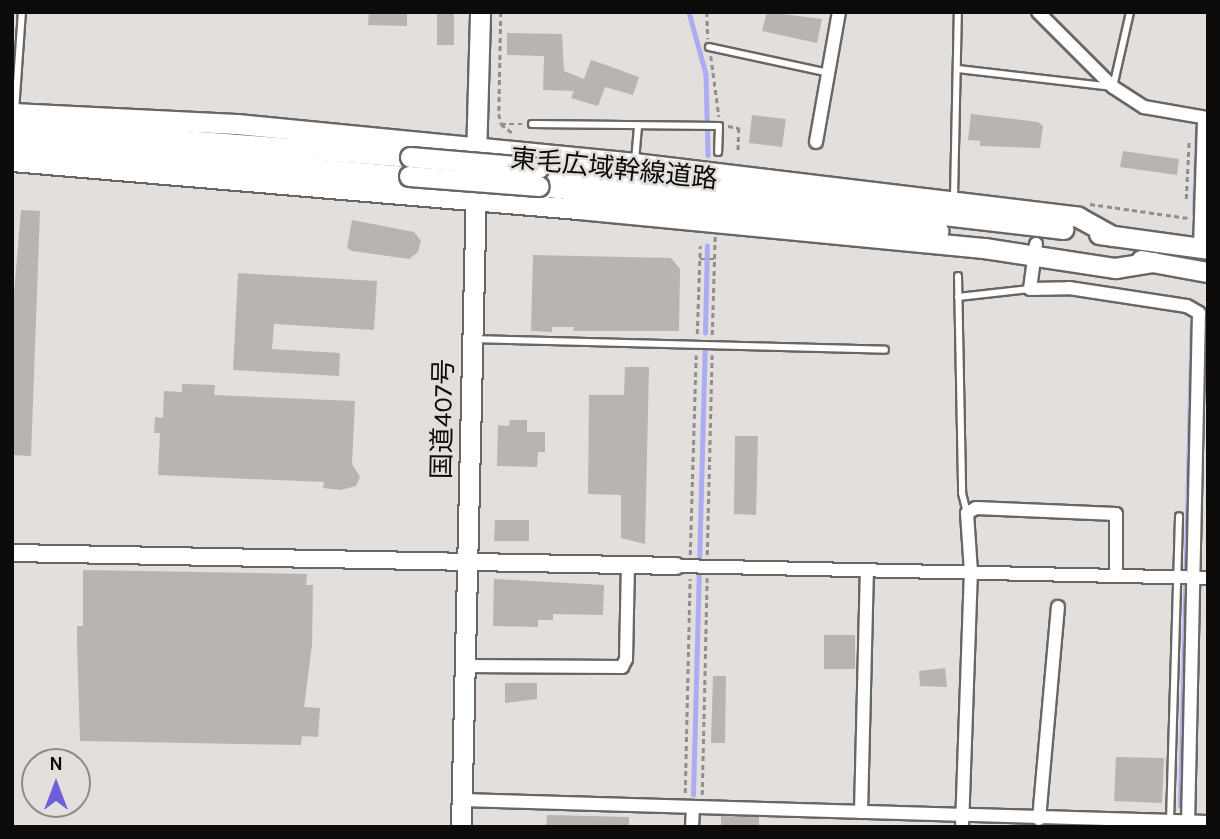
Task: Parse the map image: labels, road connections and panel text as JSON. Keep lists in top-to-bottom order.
{
  "streets": {
    "highway": ["東毛広域幹線道路", "国道407号"]
  },
  "north": "top"
}
